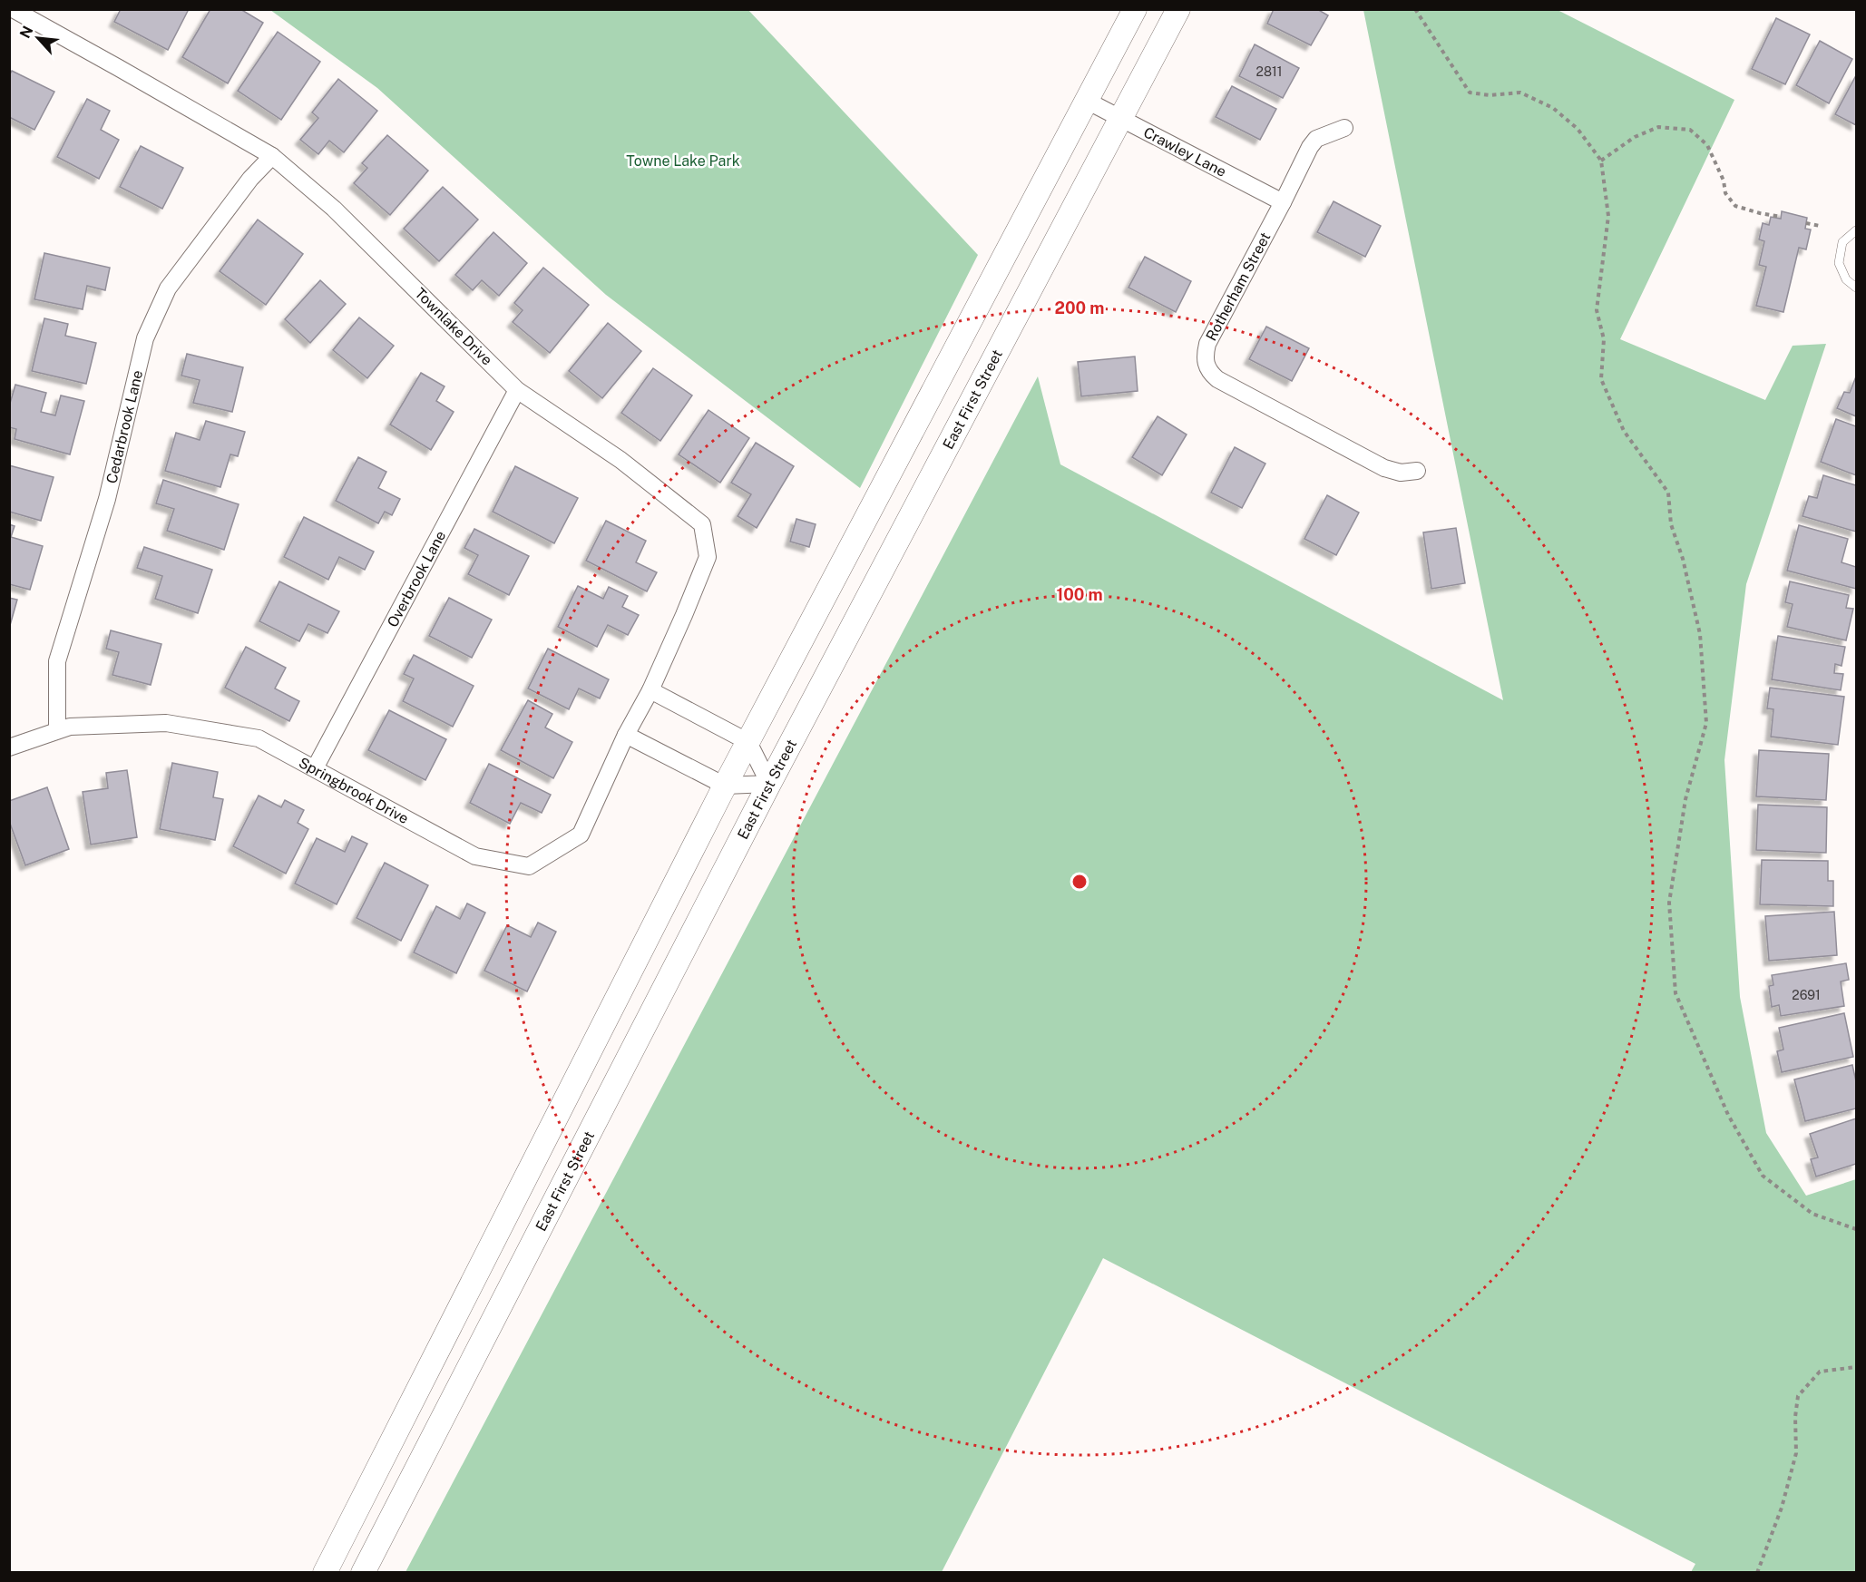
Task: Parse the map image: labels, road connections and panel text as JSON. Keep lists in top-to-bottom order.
{
  "streets": {
    "main road": ["East First Street"],
    "street": [
      "Crawley Lane",
      "Rotherham Street",
      "Townlake Drive",
      "Cedarbrook Lane",
      "Overbrook Lane",
      "Springbrook Drive"
    ]
  },
  "crossings": [
    ["Crawley Lane", "Rotherham Street"],
    ["Crawley Lane", "East First Street"],
    ["Townlake Drive", "Cedarbrook Lane"],
    ["Townlake Drive", "Overbrook Lane"],
    ["Townlake Drive", "Springbrook Drive"],
    ["Cedarbrook Lane", "Springbrook Drive"],
    ["Overbrook Lane", "Springbrook Drive"]
  ],
  "parks": ["Towne Lake Park"],
  "house_numbers": ["2811", "2691"],
  "north": "top left",
  "rings": ["200 m", "100 m"]
}
